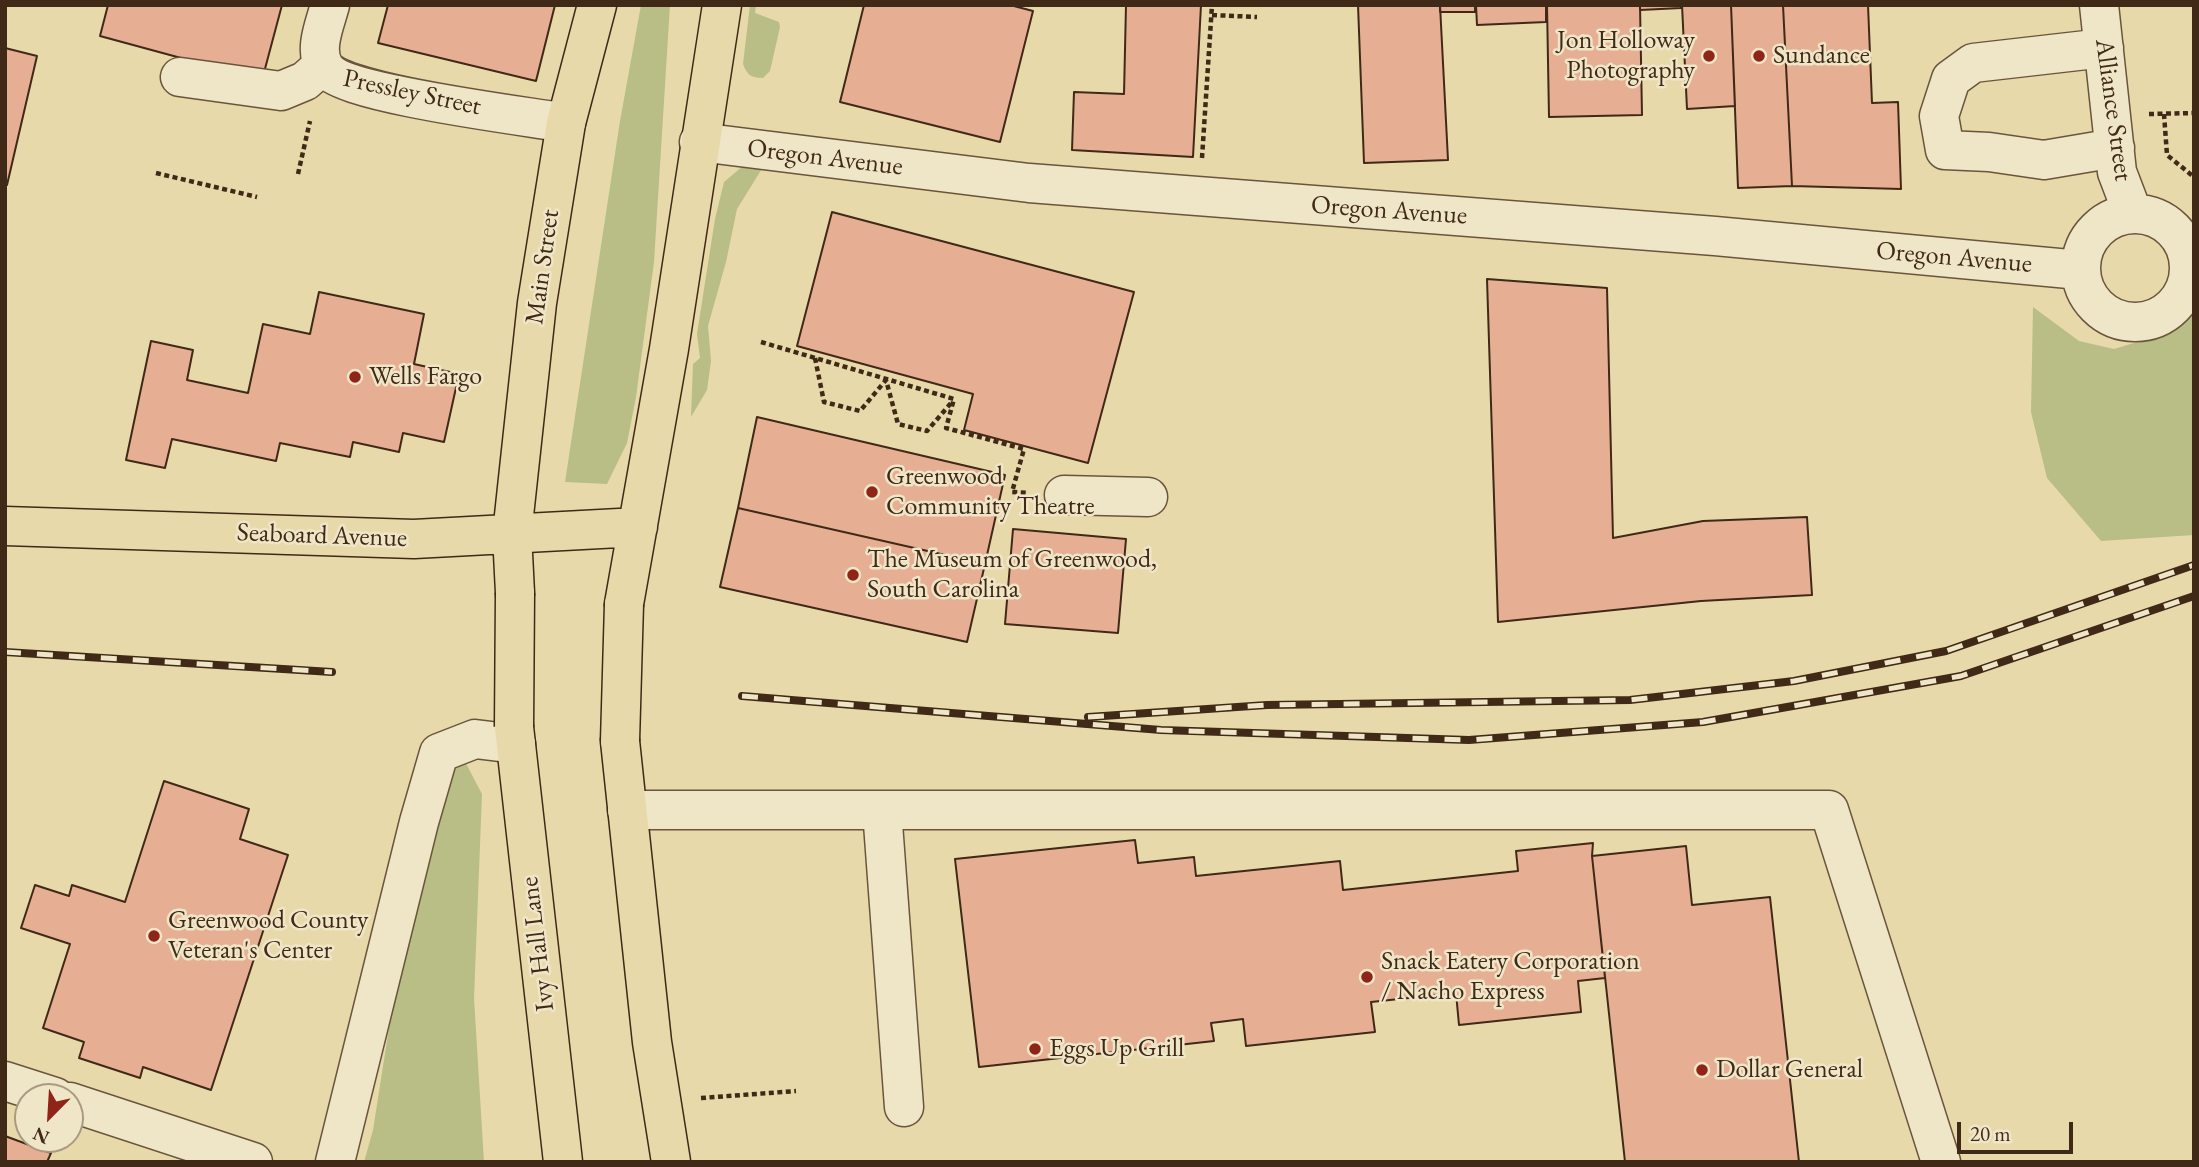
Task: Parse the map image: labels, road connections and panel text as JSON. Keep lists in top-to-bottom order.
{
  "streets": {
    "main road": ["Main Street", "Seaboard Avenue", "Ivy Hall Lane"],
    "street": ["Pressley Street", "Alliance Street", "Oregon Avenue"]
  },
  "crossings": [
    ["Pressley Street", "Main Street"],
    ["Alliance Street", "Oregon Avenue"],
    ["Main Street", "Seaboard Avenue"],
    ["Main Street", "Ivy Hall Lane"]
  ],
  "places": [
    "Jon Holloway Photography",
    "Sundance",
    "Wells Fargo",
    "Greenwood Community Theatre",
    "The Museum of Greenwood, South Carolina",
    "Greenwood County Veteran's Center",
    "Snack Eatery Corporation / Nacho Express",
    "Eggs Up Grill",
    "Dollar General"
  ],
  "scale_bar": "20 m",
  "north": "bottom left"
}
